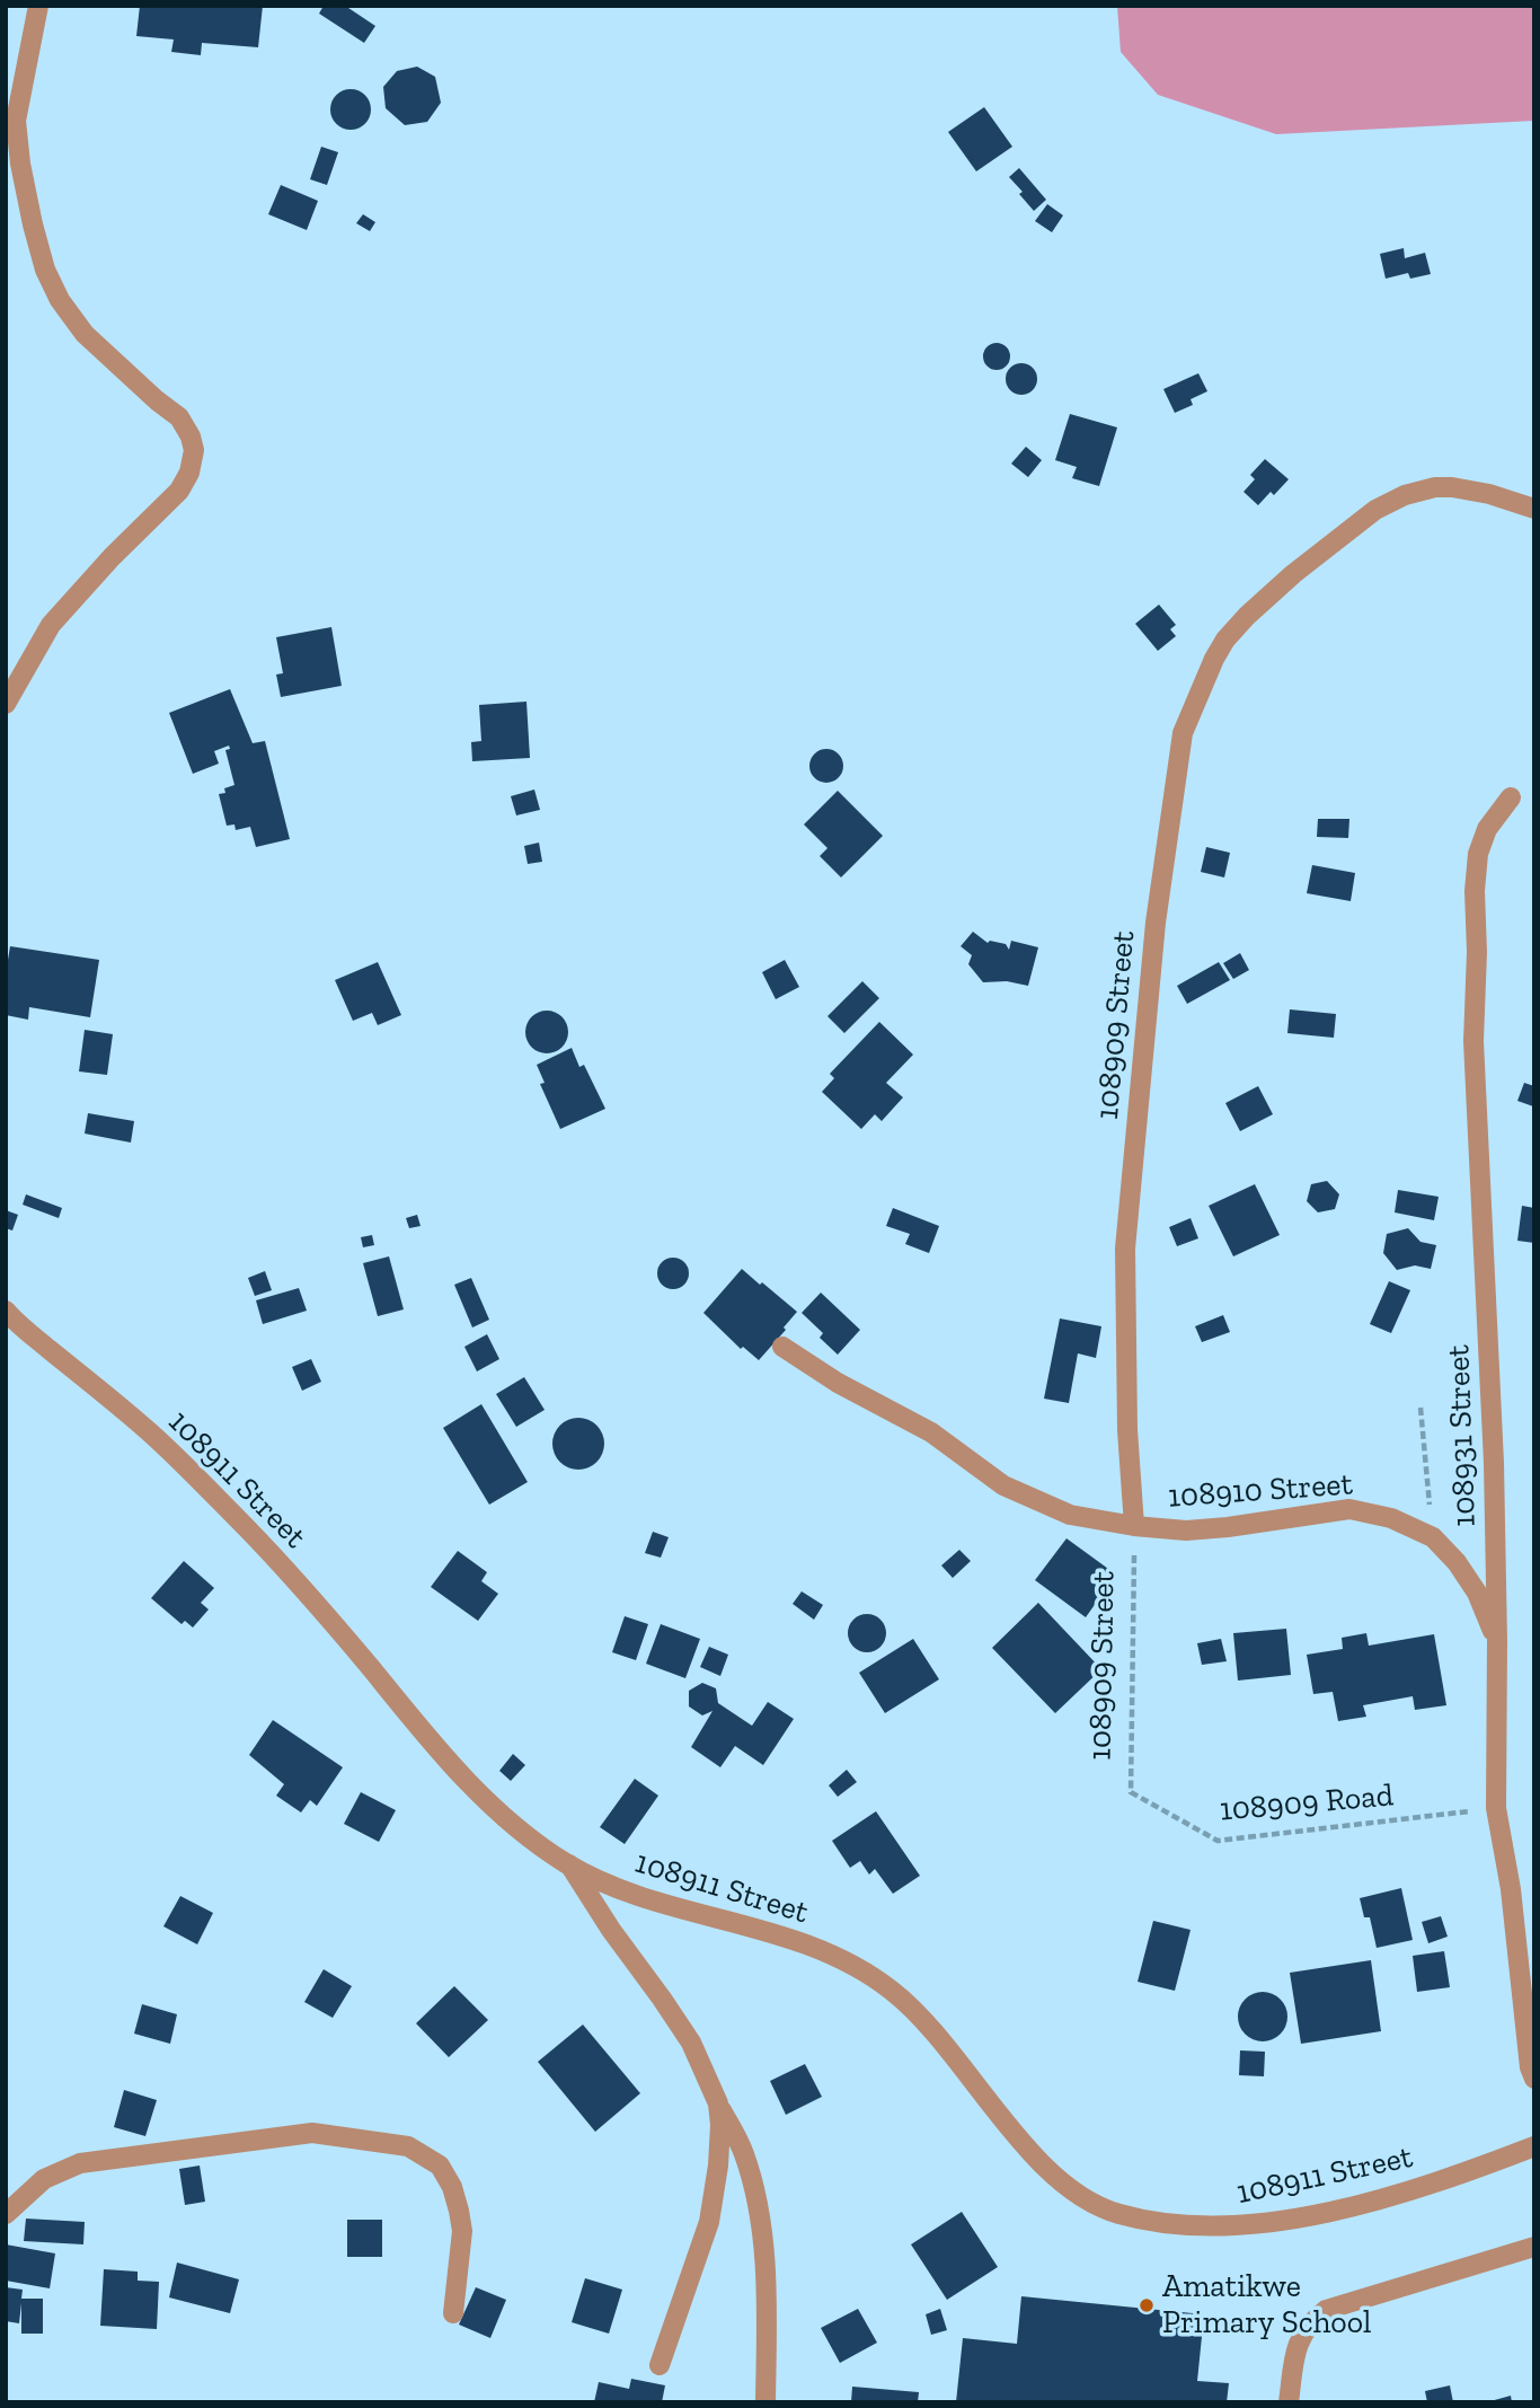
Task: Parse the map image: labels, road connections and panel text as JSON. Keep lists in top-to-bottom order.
{
  "streets": {
    "street": [
      "108909 Street",
      "108931 Street",
      "108911 Street",
      "108910 Street"
    ],
    "path": ["108909 Road"]
  },
  "crossings": [
    ["108909 Street", "108910 Street"],
    ["108909 Street", "108909 Road"],
    ["108931 Street", "108910 Street"],
    ["108931 Street", "108909 Road"]
  ],
  "places": ["Amatikwe Primary School"]
}
